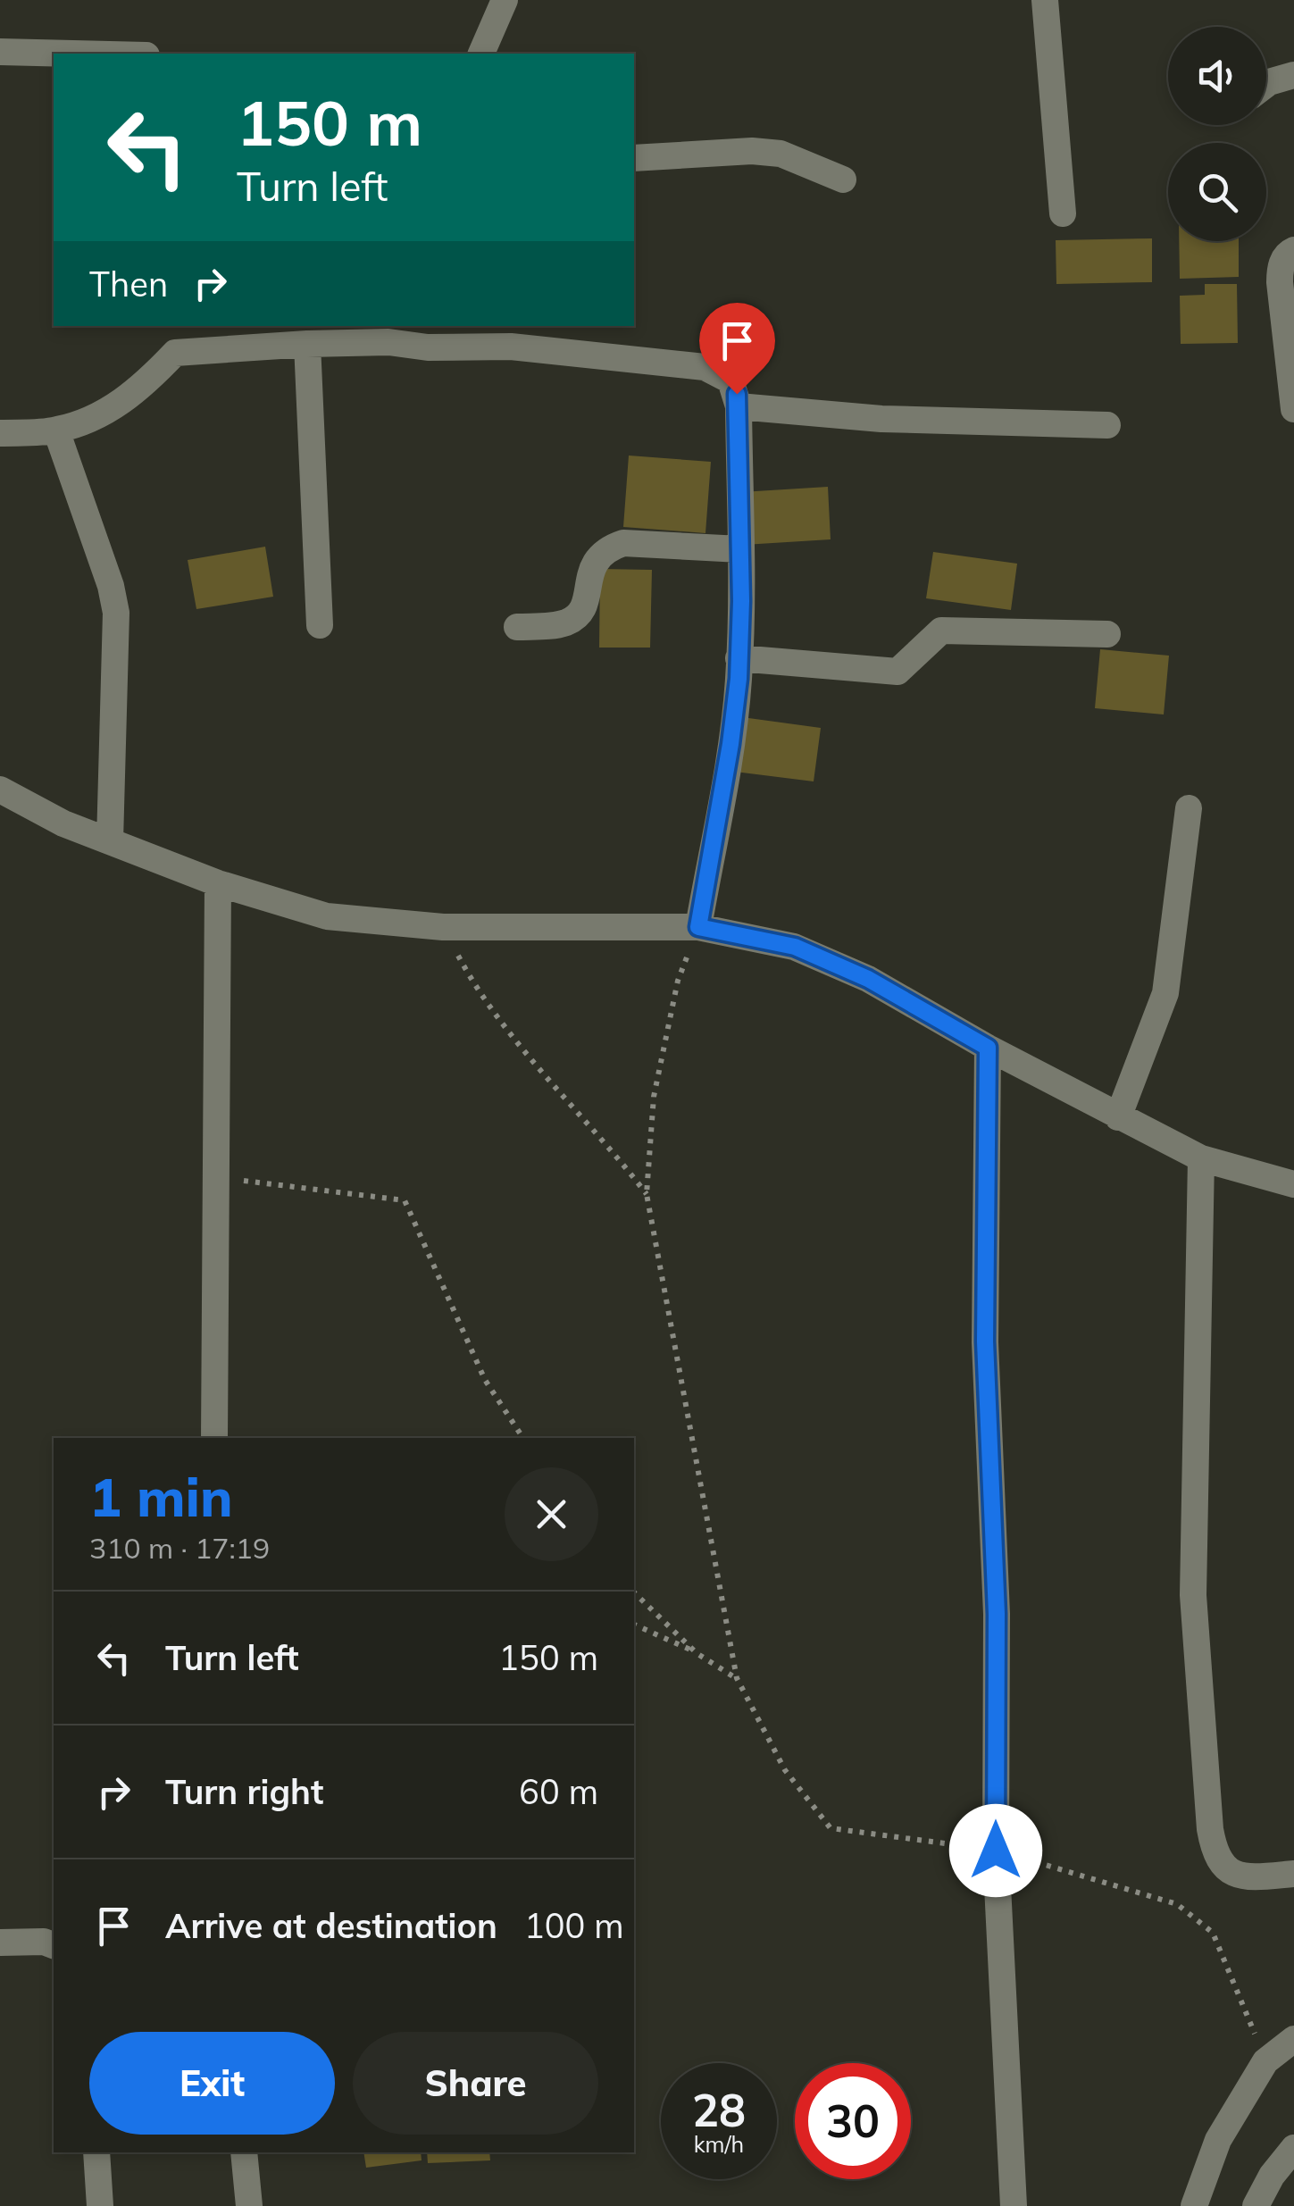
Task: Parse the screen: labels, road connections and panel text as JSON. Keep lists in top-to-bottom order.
{
  "page": {
    "turn": ["150 m", "Turn left"],
    "then": "Then",
    "heading": ["1 min", "310 m · 17:19"],
    "list": [
      {
        "name": "Turn left",
        "value": "150 m"
      },
      {
        "name": "Turn right",
        "value": "60 m"
      },
      {
        "name": "Arrive at destination",
        "value": "100 m"
      }
    ],
    "buttons": ["Exit", "Share"],
    "speed": "28 km/h",
    "limit": "30"
  }
}
